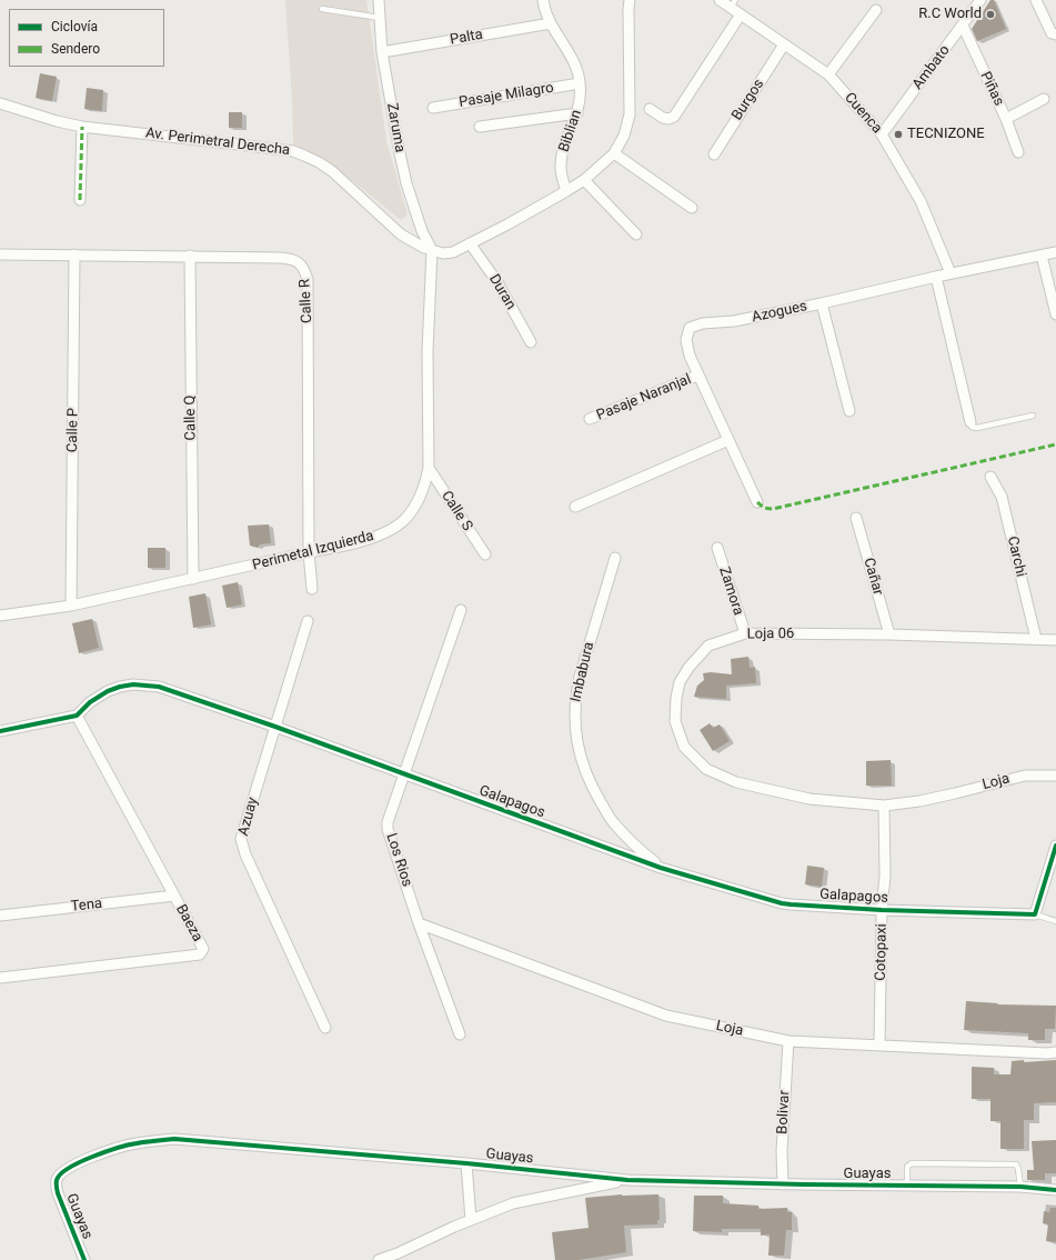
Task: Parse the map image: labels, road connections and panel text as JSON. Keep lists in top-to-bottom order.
{
  "streets": {
    "street": [
      "Palta",
      "Ambato",
      "Piñas",
      "Pasaje Milagro",
      "Burgos",
      "Cuenca",
      "Zaruma",
      "Biblian",
      "Av. Perimetral Derecha",
      "Duran",
      "Calle R",
      "Azogues",
      "Pasaje Naranjal",
      "Calle Q",
      "Calle P",
      "Calle S",
      "Perimetal Izquierda",
      "Carchi",
      "Cañar",
      "Zamora",
      "Loja 06",
      "Imbabura",
      "Loja",
      "Galapagos",
      "Azuay",
      "Los Rios",
      "Tena",
      "Baeza",
      "Cotopaxi",
      "Bolivar",
      "Guayas"
    ]
  },
  "crossings": [
    ["Palta", "Zaruma"],
    ["Palta", "Biblian"],
    ["Ambato", "Piñas"],
    ["Ambato", "Cuenca"],
    ["Pasaje Milagro", "Biblian"],
    ["Burgos", "Cuenca"],
    ["Cuenca", "Azogues"],
    ["Zaruma", "Av. Perimetral Derecha"],
    ["Zaruma", "Perimetal Izquierda"],
    ["Biblian", "Av. Perimetral Derecha"],
    ["Av. Perimetral Derecha", "Duran"],
    ["Av. Perimetral Derecha", "Perimetal Izquierda"],
    ["Calle R", "Calle Q"],
    ["Calle R", "Calle P"],
    ["Calle R", "Perimetal Izquierda"],
    ["Azogues", "Pasaje Naranjal"],
    ["Calle Q", "Perimetal Izquierda"],
    ["Calle P", "Perimetal Izquierda"],
    ["Calle S", "Perimetal Izquierda"],
    ["Carchi", "Loja 06"],
    ["Cañar", "Loja 06"],
    ["Zamora", "Loja 06"],
    ["Loja 06", "Loja"],
    ["Loja 06", "Cotopaxi"],
    ["Imbabura", "Galapagos"],
    ["Loja", "Los Rios"],
    ["Loja", "Cotopaxi"],
    ["Loja", "Bolivar"],
    ["Galapagos", "Azuay"],
    ["Galapagos", "Los Rios"],
    ["Galapagos", "Baeza"],
    ["Galapagos", "Cotopaxi"],
    ["Tena", "Baeza"],
    ["Bolivar", "Guayas"]
  ],
  "places": ["R.C World", "TECNIZONE"],
  "legend": ["Ciclovía", "Sendero"]
}
